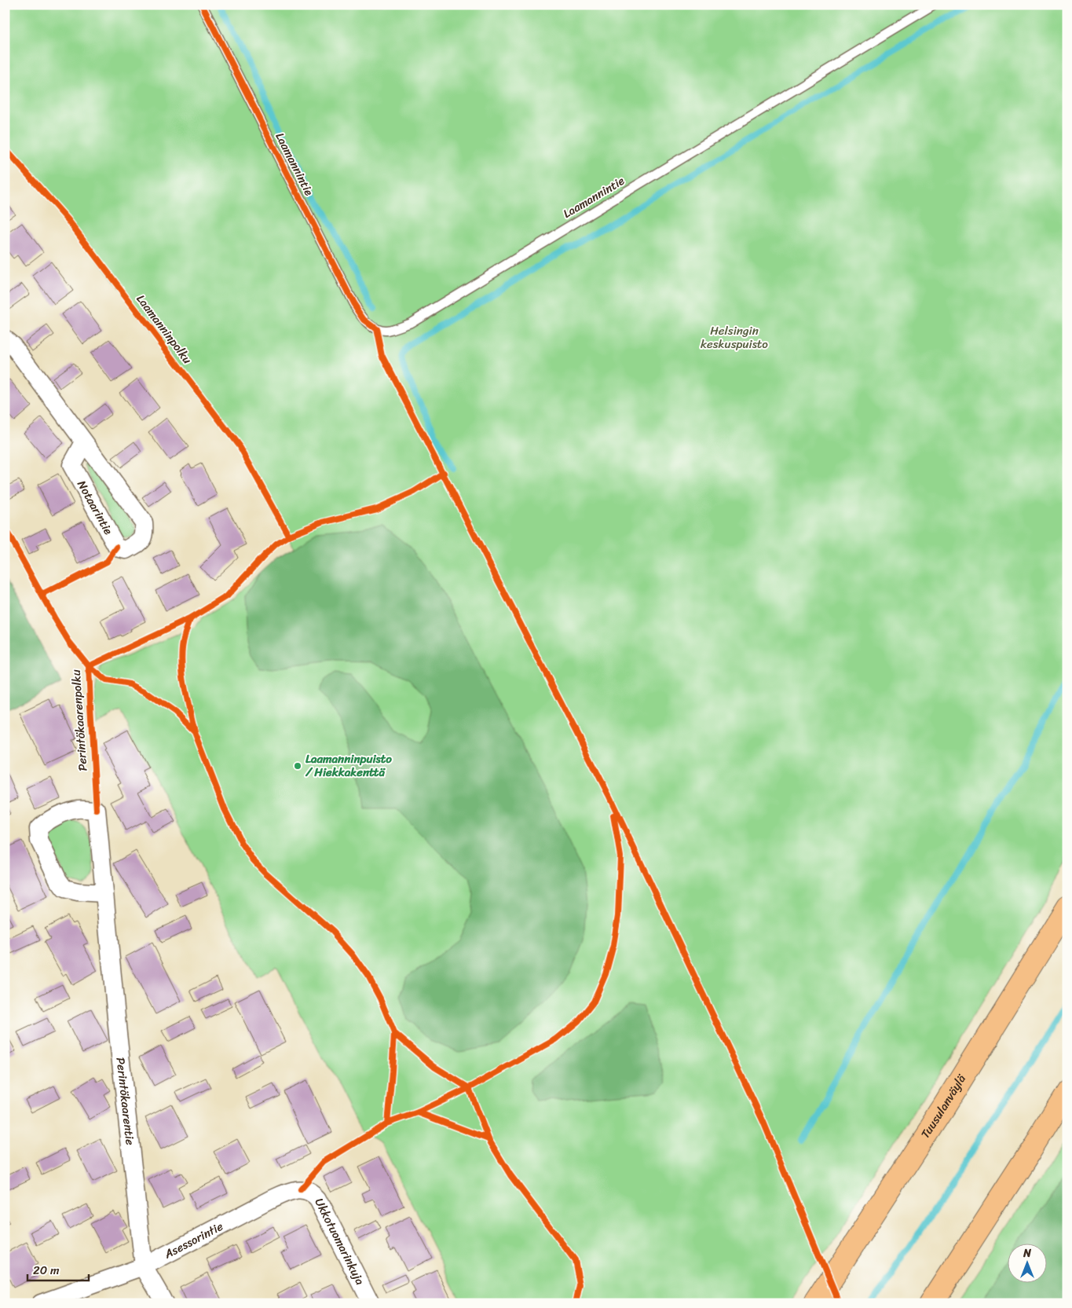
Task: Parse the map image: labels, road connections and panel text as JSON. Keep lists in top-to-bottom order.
{
  "streets": {
    "highway": ["Tuusulanväylä"],
    "street": [
      "Notaarintie",
      "Perintökaarentie",
      "Asessorintie",
      "Ukkotuomarinkuja"
    ],
    "lane": ["Laamannintie"],
    "cycle path": ["Laamanninpolku", "Perintökaarenpolku"]
  },
  "crossings": [
    ["Perintökaarentie", "Asessorintie"],
    ["Asessorintie", "Ukkotuomarinkuja"]
  ],
  "parks": ["Helsingin keskuspuisto"],
  "places": ["Laamanninpuisto / Hiekkakenttä"],
  "scale_bar": "20 m",
  "north": "top"
}
